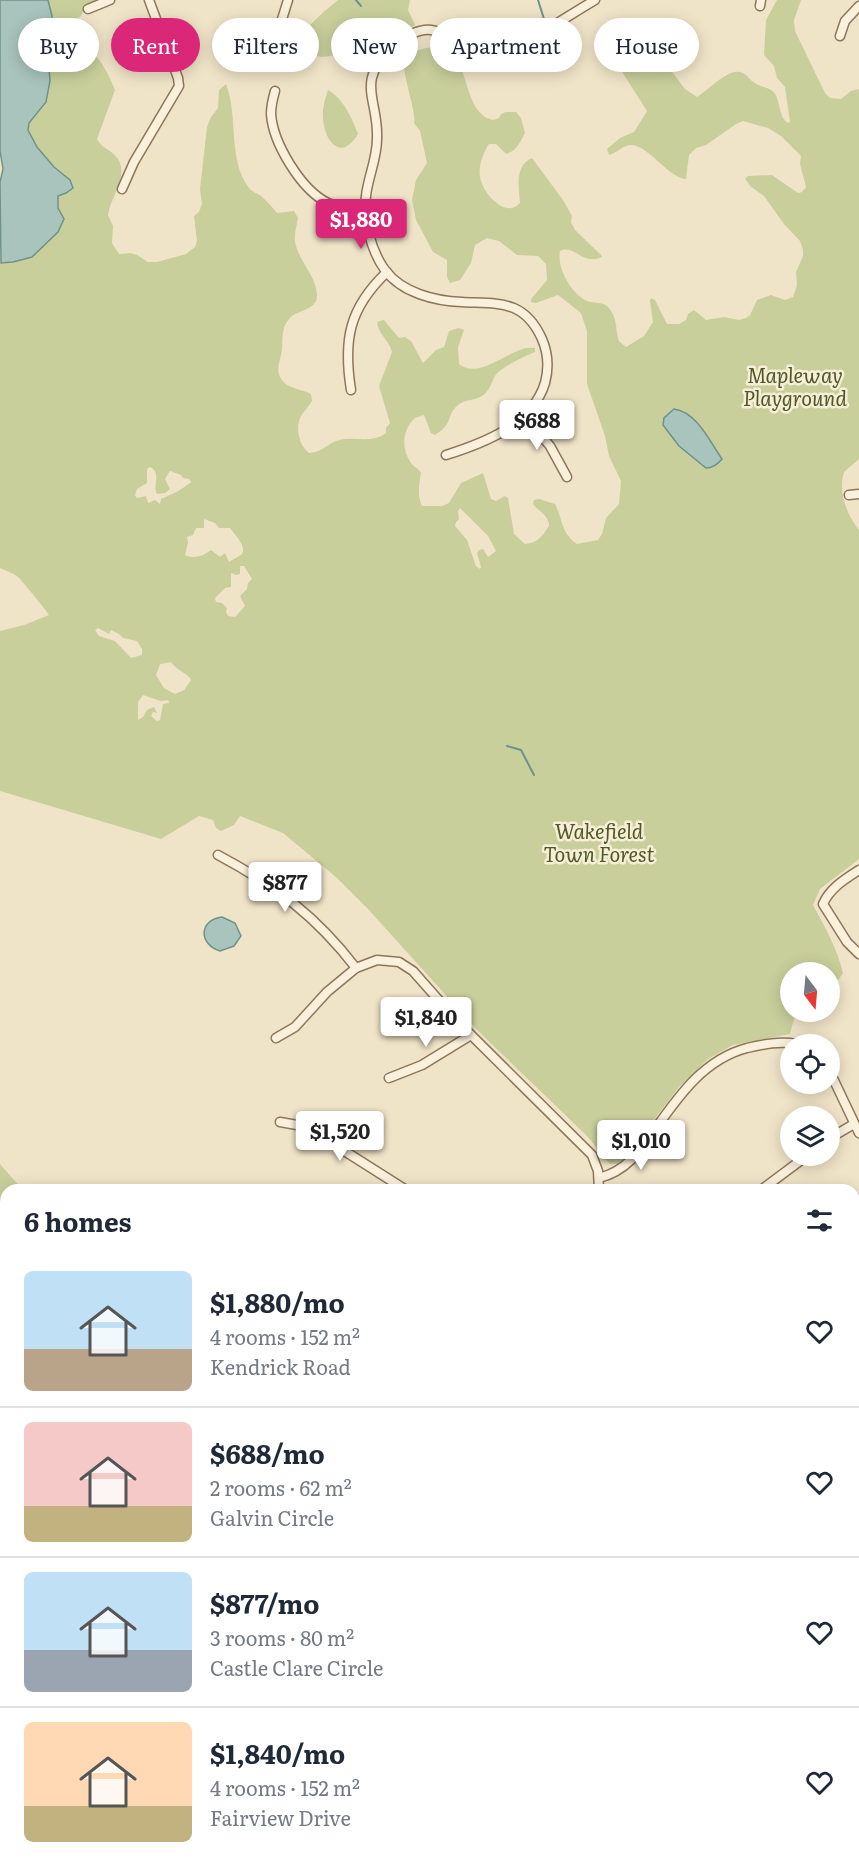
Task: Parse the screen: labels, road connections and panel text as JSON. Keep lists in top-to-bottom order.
{
  "parks": ["Mapleway Playground", "Wakefield Town Forest"],
  "north": "bottom",
  "page": {
    "chip": [
      "Buy",
      "Rent",
      "Filters",
      "New",
      "Apartment",
      "House"
    ],
    "price": [
      "$1,880",
      "$688",
      "$877",
      "$1,840",
      "$1,520",
      "$1,010"
    ],
    "heading": "6 homes",
    "list": [
      {
        "name": "$1,880/mo",
        "note": "4 rooms · 152 m² · Kendrick Road"
      },
      {
        "name": "$688/mo",
        "note": "2 rooms · 62 m² · Galvin Circle"
      },
      {
        "name": "$877/mo",
        "note": "3 rooms · 80 m² · Castle Clare Circle"
      },
      {
        "name": "$1,840/mo",
        "note": "4 rooms · 152 m² · Fairview Drive"
      }
    ]
  }
}
